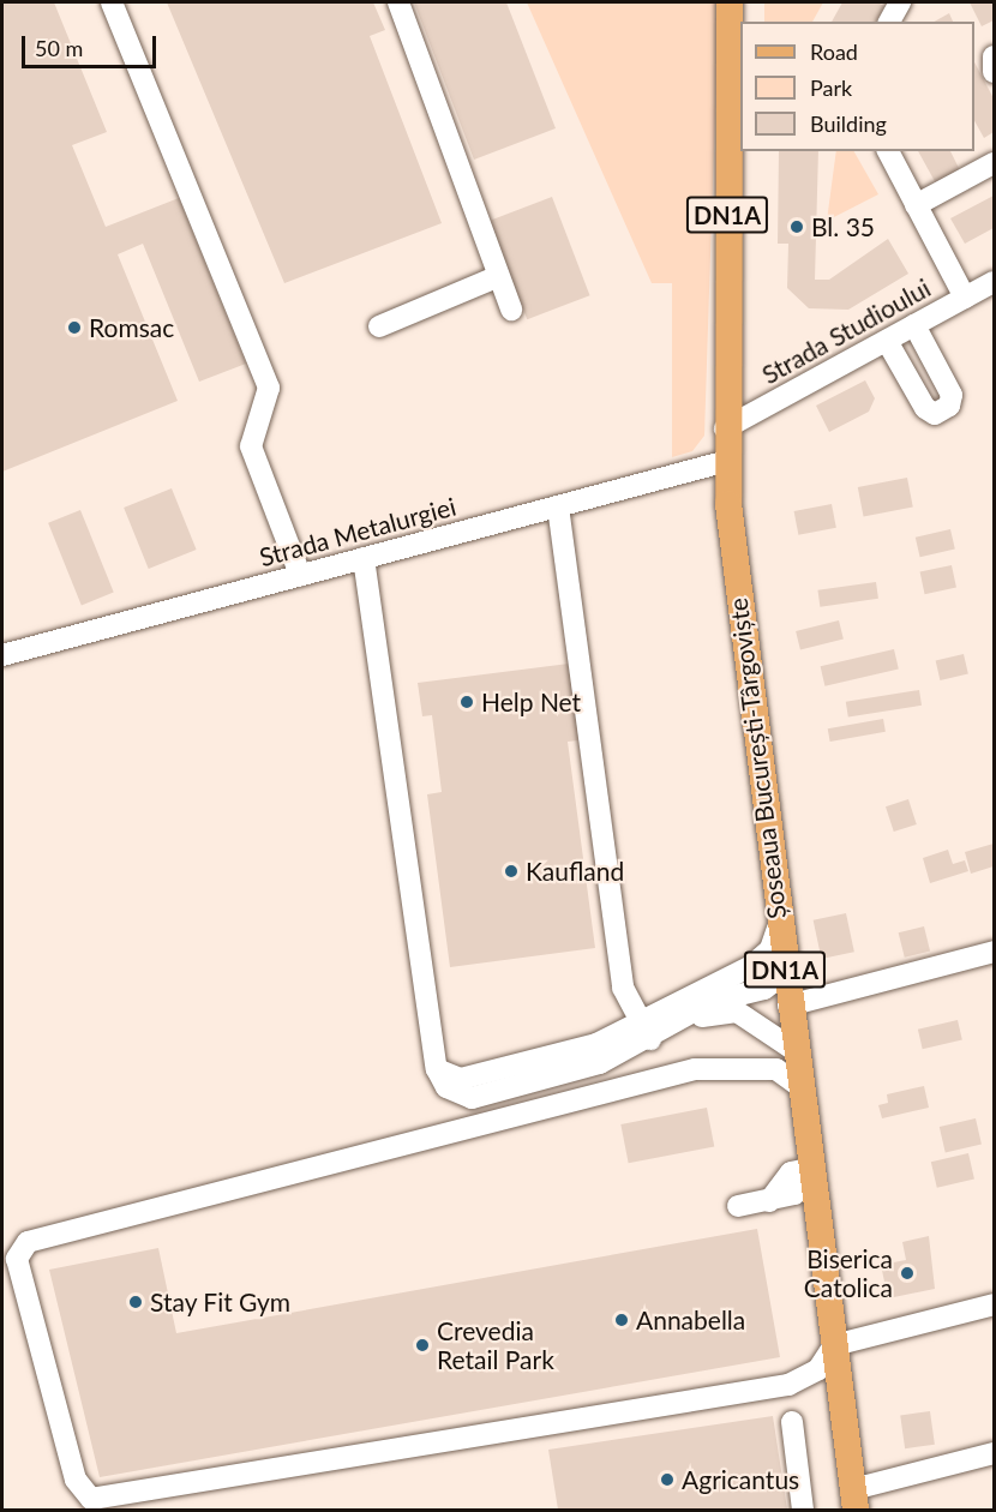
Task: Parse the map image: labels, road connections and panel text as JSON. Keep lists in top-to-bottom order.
{
  "streets": {
    "main road": ["DN1A", "Șoseaua București-Târgoviște"],
    "street": ["Strada Studioului", "Strada Metalurgiei"]
  },
  "crossings": [
    ["Strada Studioului", "Șoseaua București-Târgoviște"],
    ["Strada Metalurgiei", "Șoseaua București-Târgoviște"]
  ],
  "places": [
    "Bl. 35",
    "Romsac",
    "Help Net",
    "Kaufland",
    "Biserica Catolica",
    "Stay Fit Gym",
    "Annabella",
    "Crevedia Retail Park",
    "Agricantus"
  ],
  "legend": ["Road", "Park", "Building"],
  "scale_bar": "50 m"
}
